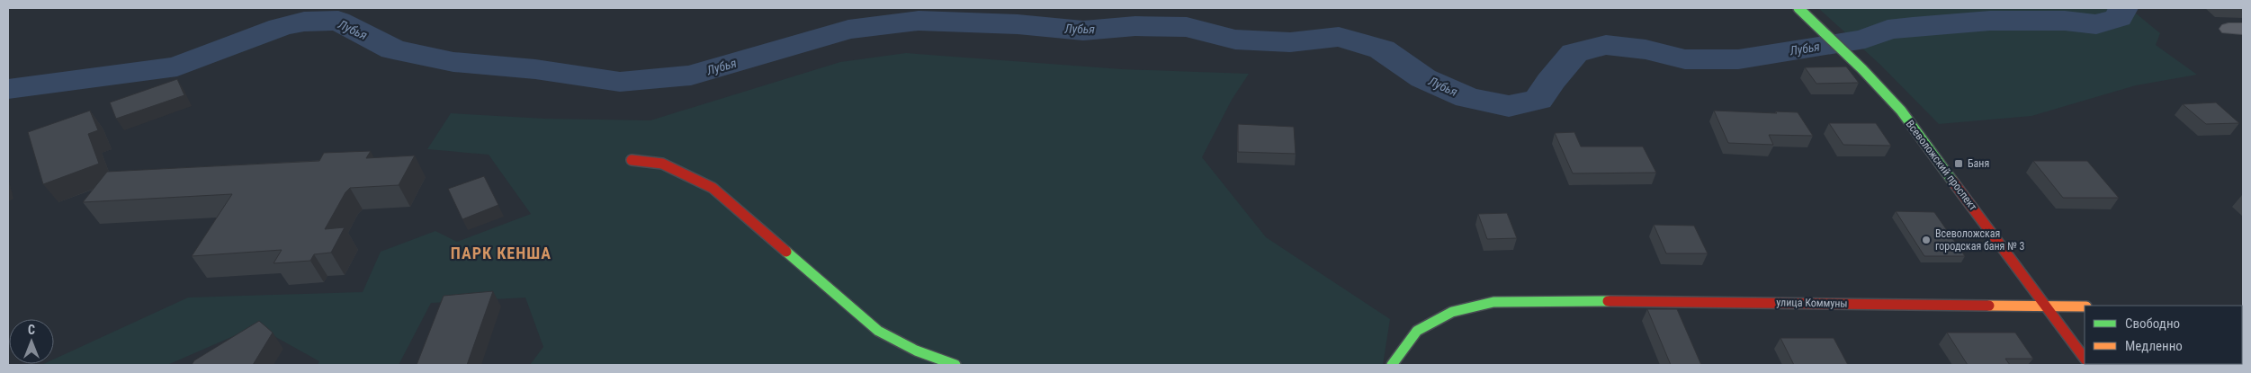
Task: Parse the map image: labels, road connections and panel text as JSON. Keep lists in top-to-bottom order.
{
  "streets": {
    "street": ["Всеволожский проспект", "улица Коммуны"]
  },
  "crossings": [
    ["Всеволожский проспект", "улица Коммуны"]
  ],
  "districts": ["ПАРК КЕНША"],
  "water": ["Лубья"],
  "places": {
    "transit": ["Баня"],
    "other": ["Всеволожская городская баня № 3"]
  },
  "legend": ["Свободно", "Медленно"],
  "north": "top"
}
